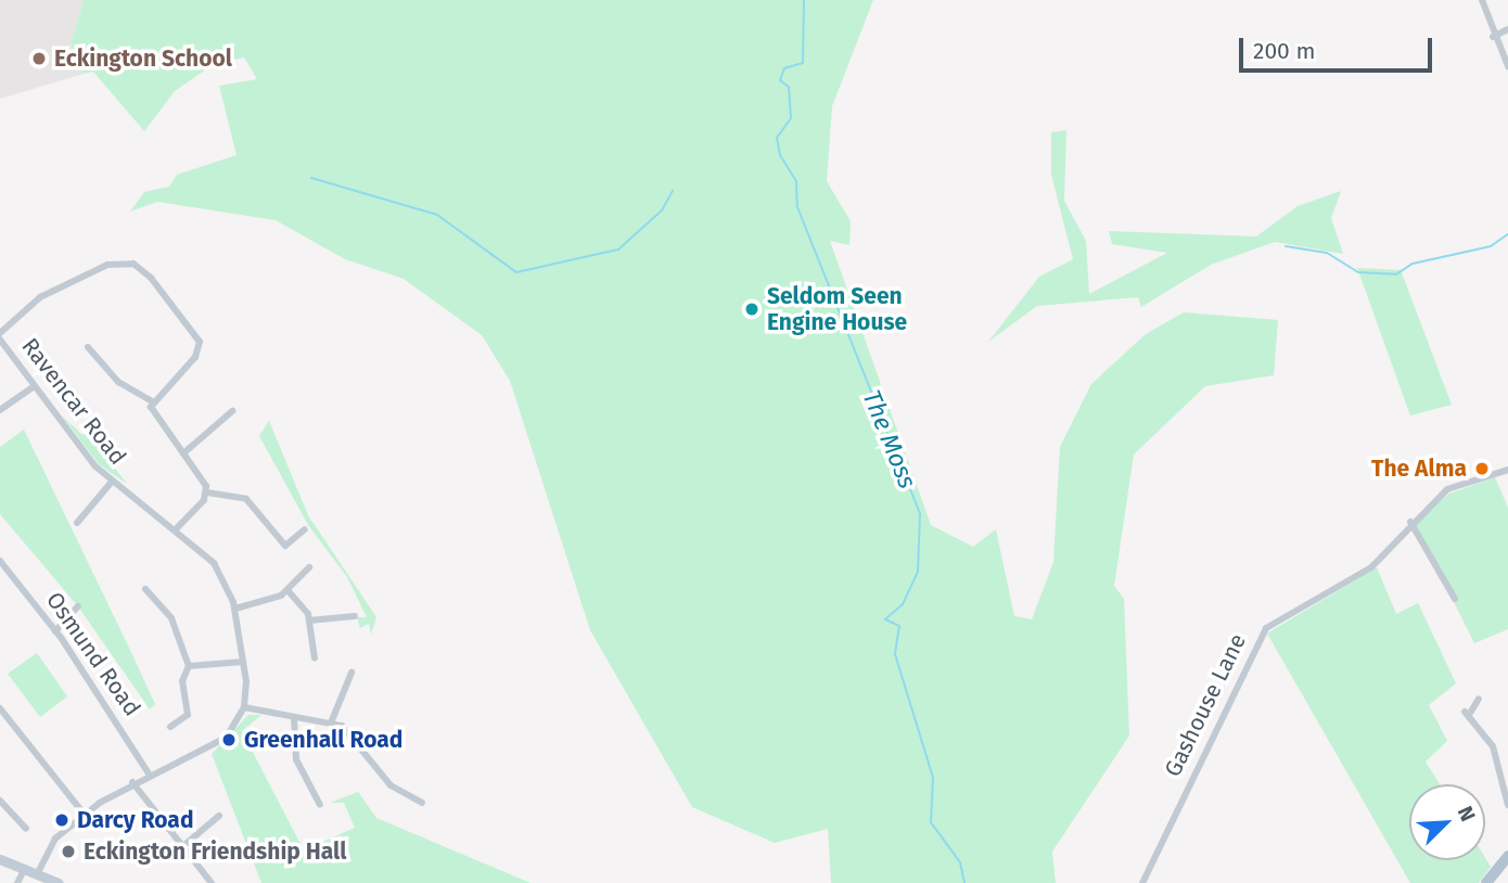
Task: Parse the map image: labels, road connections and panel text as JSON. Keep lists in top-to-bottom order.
{
  "streets": {
    "street": ["Ravencar Road", "Osmund Road", "Gashouse Lane"]
  },
  "water": ["The Moss"],
  "places": [
    "Eckington School",
    "Seldom Seen Engine House",
    "The Alma",
    "Greenhall Road",
    "Darcy Road",
    "Eckington Friendship Hall"
  ],
  "scale_bar": "200 m",
  "north": "top right"
}
